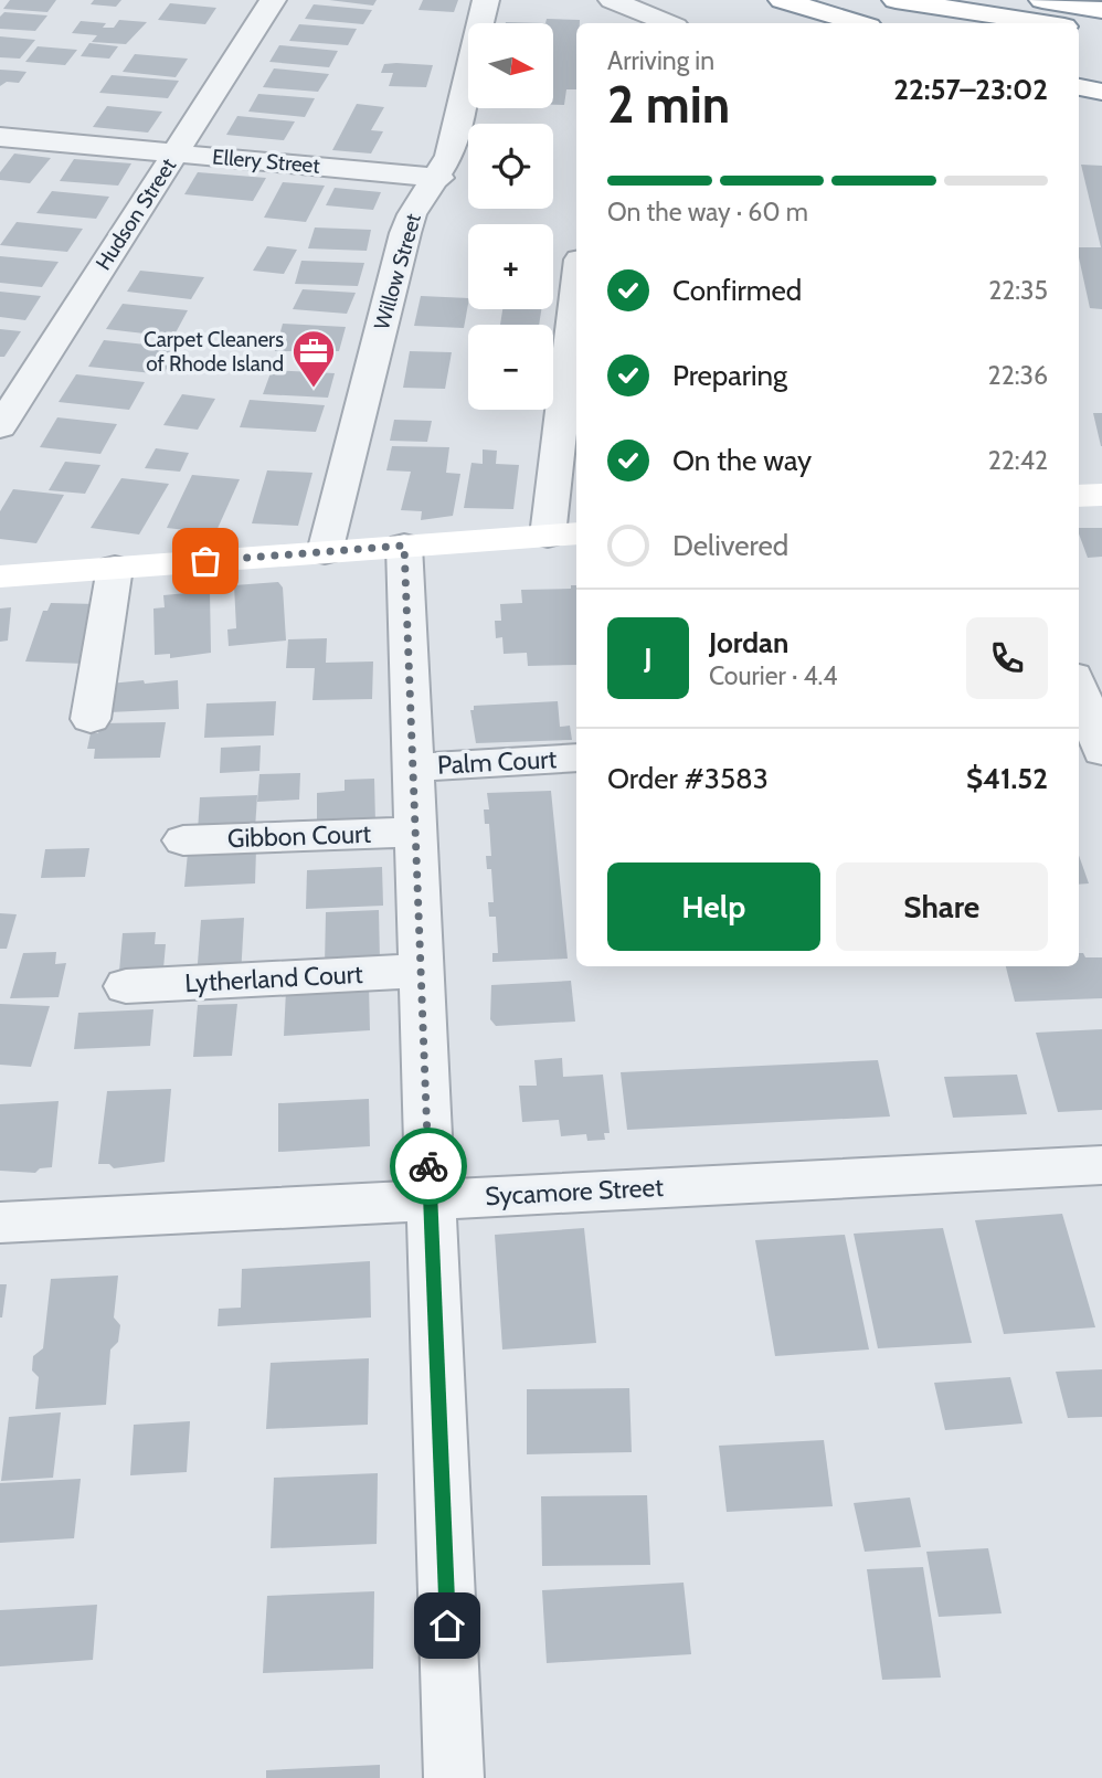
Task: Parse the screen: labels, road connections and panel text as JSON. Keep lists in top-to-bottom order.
{
  "streets": {
    "street": [
      "Ellery Street",
      "Hudson Street",
      "Willow Street",
      "Palm Court",
      "Gibbon Court",
      "Lytherland Court",
      "Sycamore Street"
    ]
  },
  "crossings": [
    ["Ellery Street", "Hudson Street"],
    ["Ellery Street", "Willow Street"]
  ],
  "places": {
    "office": ["Carpet Cleaners of Rhode Island"]
  },
  "north": "right",
  "page": {
    "map_buttons": ["+", "−"],
    "heading": ["2 min", "Arriving in", "22:57–23:02"],
    "panel": [
      "Jordan",
      "Courier · 4.4",
      "Order #3583",
      "$41.52"
    ],
    "bar": "On the way · 60 m",
    "list": [
      ["Confirmed", "22:35"],
      ["Preparing", "22:36"],
      ["On the way", "22:42"],
      "Delivered"
    ],
    "round": "J",
    "buttons": ["Help", "Share"]
  }
}
